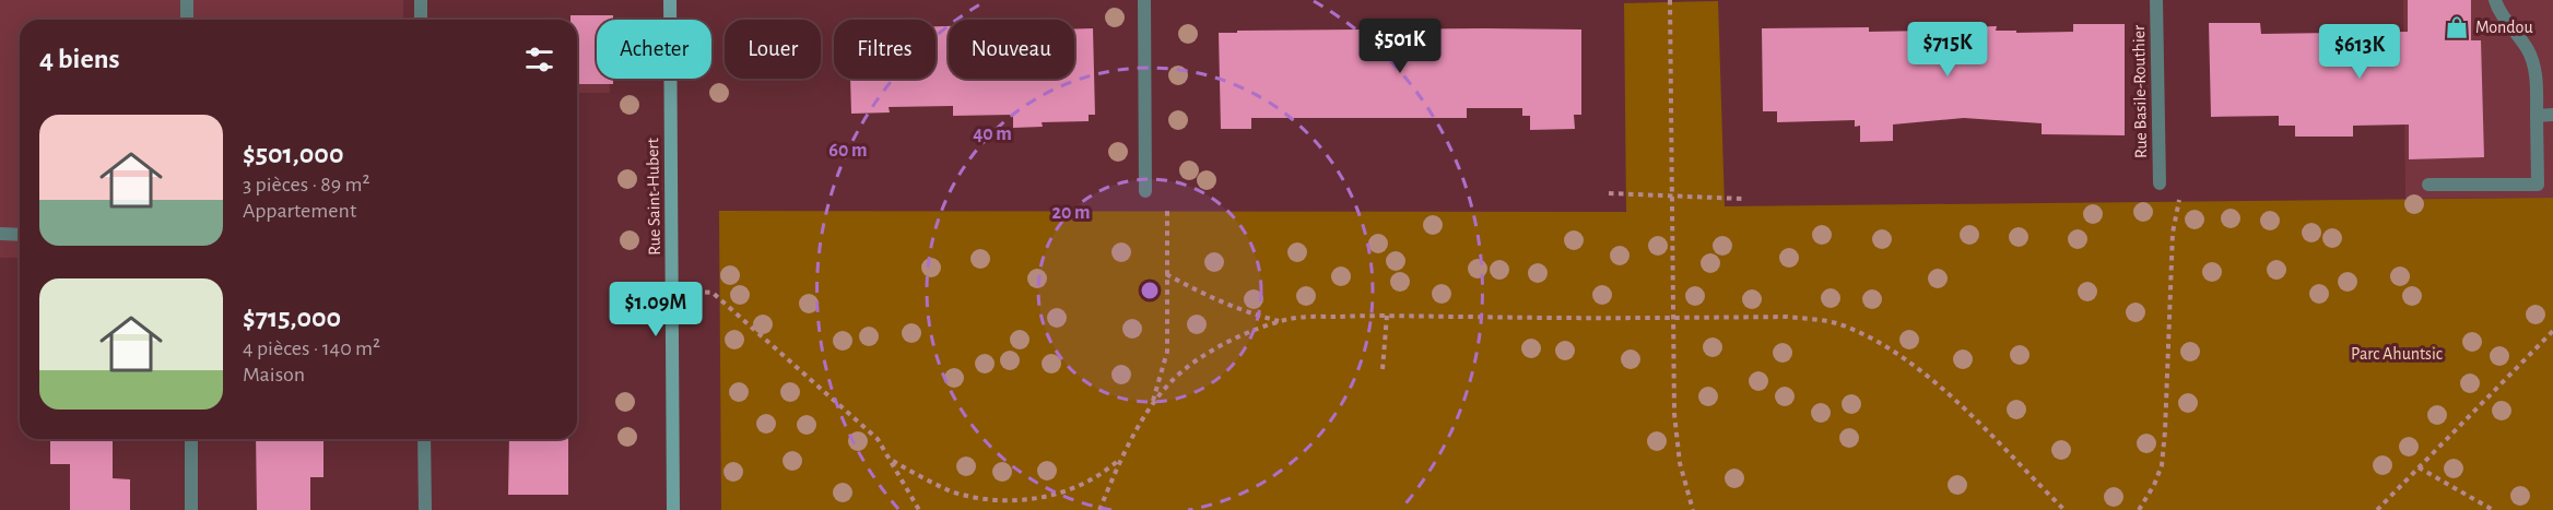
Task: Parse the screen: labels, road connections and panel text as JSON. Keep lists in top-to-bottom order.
{
  "streets": {
    "main road": ["Rue Saint-Hubert"],
    "street": ["Rue Basile-Routhier"]
  },
  "parks": ["Parc Ahuntsic"],
  "places": {
    "shop": ["Mondou"]
  },
  "page": {
    "price": [
      "$501K",
      "$715K",
      "$613K",
      "$1.09M"
    ],
    "chip": [
      "Acheter",
      "Louer",
      "Filtres",
      "Nouveau"
    ],
    "heading": "4 biens",
    "list": [
      {
        "name": "$501,000",
        "note": "3 pièces · 89 m² · Appartement"
      },
      {
        "name": "$715,000",
        "note": "4 pièces · 140 m² · Maison"
      }
    ]
  },
  "rings": ["40 m", "60 m", "20 m"]
}
